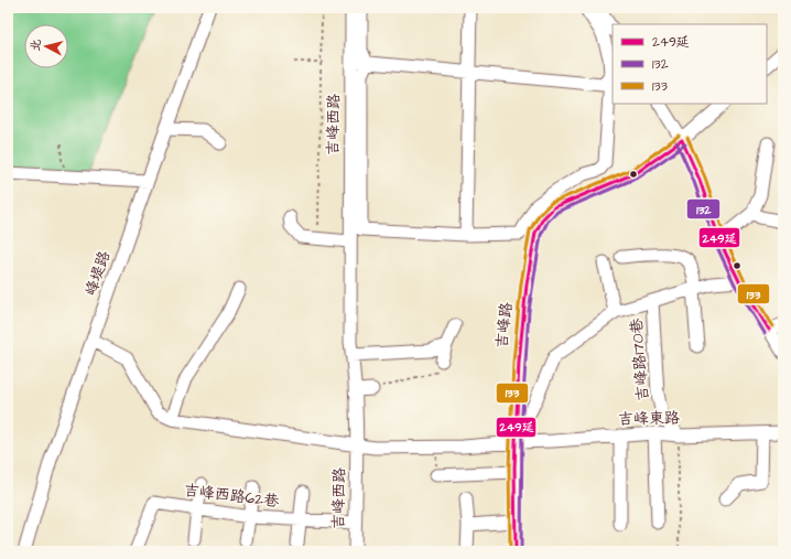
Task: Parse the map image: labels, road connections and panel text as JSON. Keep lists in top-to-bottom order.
{
  "streets": {
    "street": [
      "吉峰西路",
      "峰堤路",
      "吉峰路",
      "吉峰路170巷",
      "吉峰東路",
      "吉峰西路62巷"
    ]
  },
  "crossings": [
    ["吉峰西路", "峰堤路"],
    ["吉峰西路", "吉峰路"],
    ["吉峰西路", "吉峰東路"],
    ["吉峰西路", "吉峰西路62巷"],
    ["吉峰路", "吉峰路170巷"],
    ["吉峰路", "吉峰東路"],
    ["吉峰路170巷", "吉峰東路"]
  ],
  "lines": ["transit line 133", "transit line 249延", "transit line 132"],
  "legend": ["249延", "132", "133"],
  "north": "left"
}
